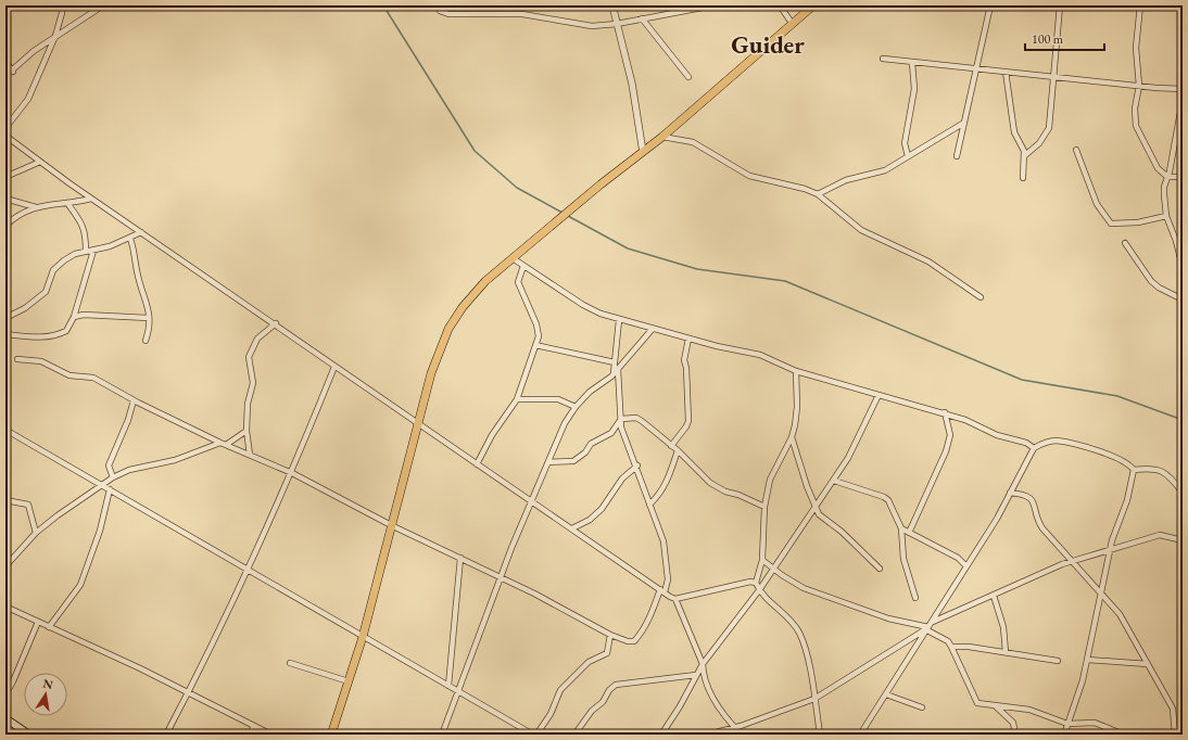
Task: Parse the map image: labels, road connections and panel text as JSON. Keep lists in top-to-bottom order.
{
  "districts": ["Guider"],
  "scale_bar": "100 m",
  "north": "top"
}
